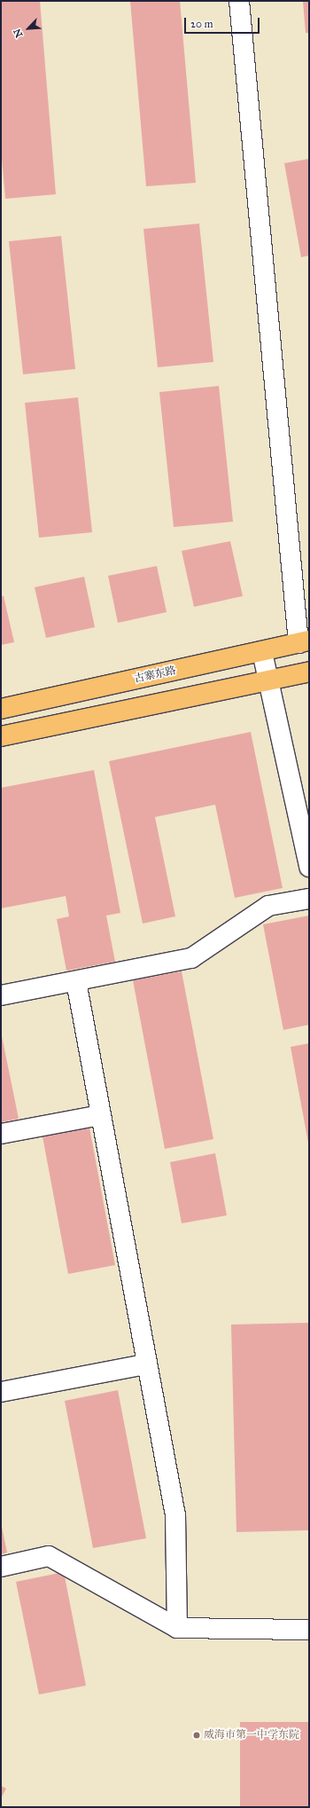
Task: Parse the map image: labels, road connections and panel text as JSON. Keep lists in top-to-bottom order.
{
  "streets": {
    "main road": ["古寨东路"]
  },
  "places": ["威海市第一中学东院"],
  "scale_bar": "20 m",
  "north": "bottom left"
}
